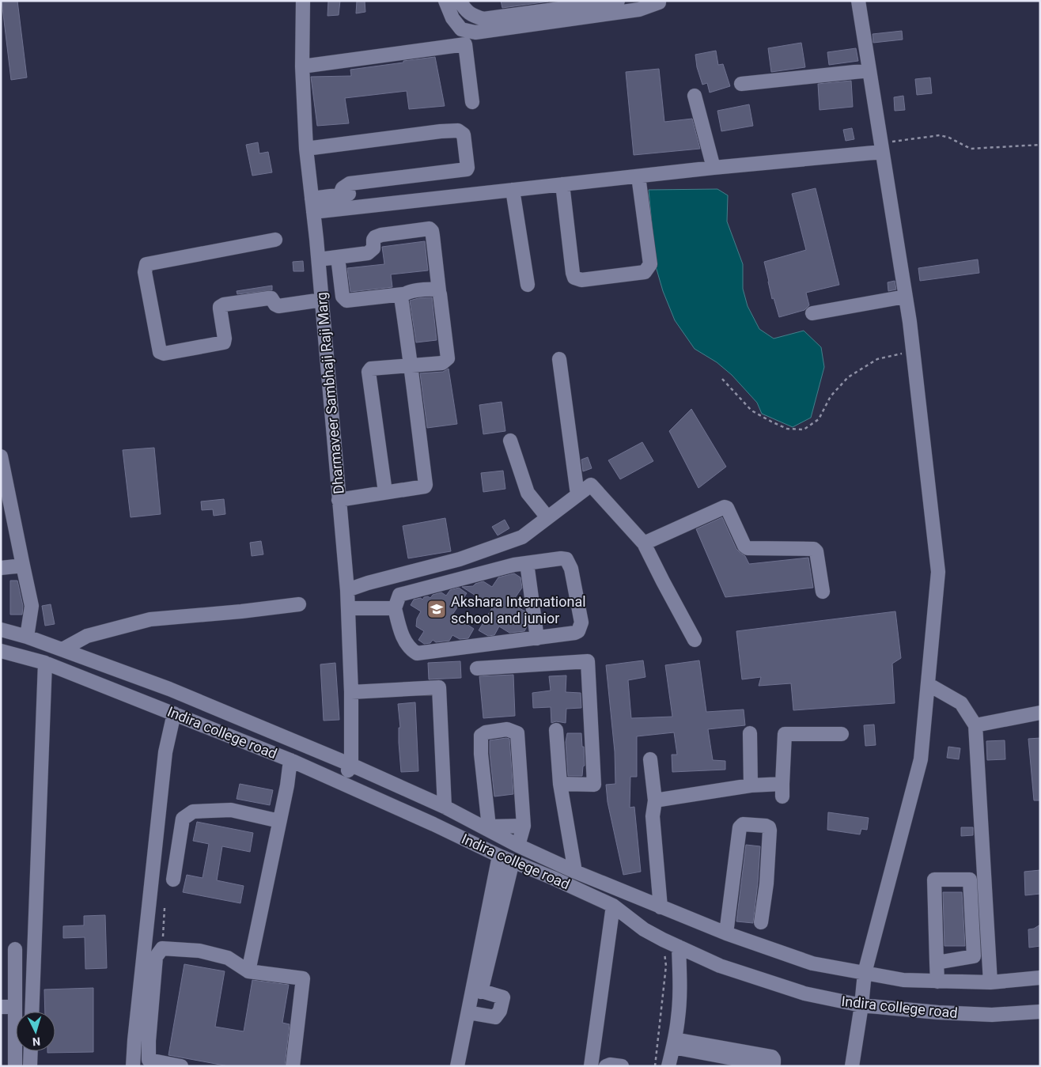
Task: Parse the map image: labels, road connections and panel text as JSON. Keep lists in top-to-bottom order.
{
  "streets": {
    "street": ["Dharmaveer Sambhaji Raji Marg", "Indira college road"]
  },
  "crossings": [
    ["Dharmaveer Sambhaji Raji Marg", "Indira college road"]
  ],
  "places": {
    "school or university": ["Akshara International school and junior"]
  },
  "north": "bottom"
}
